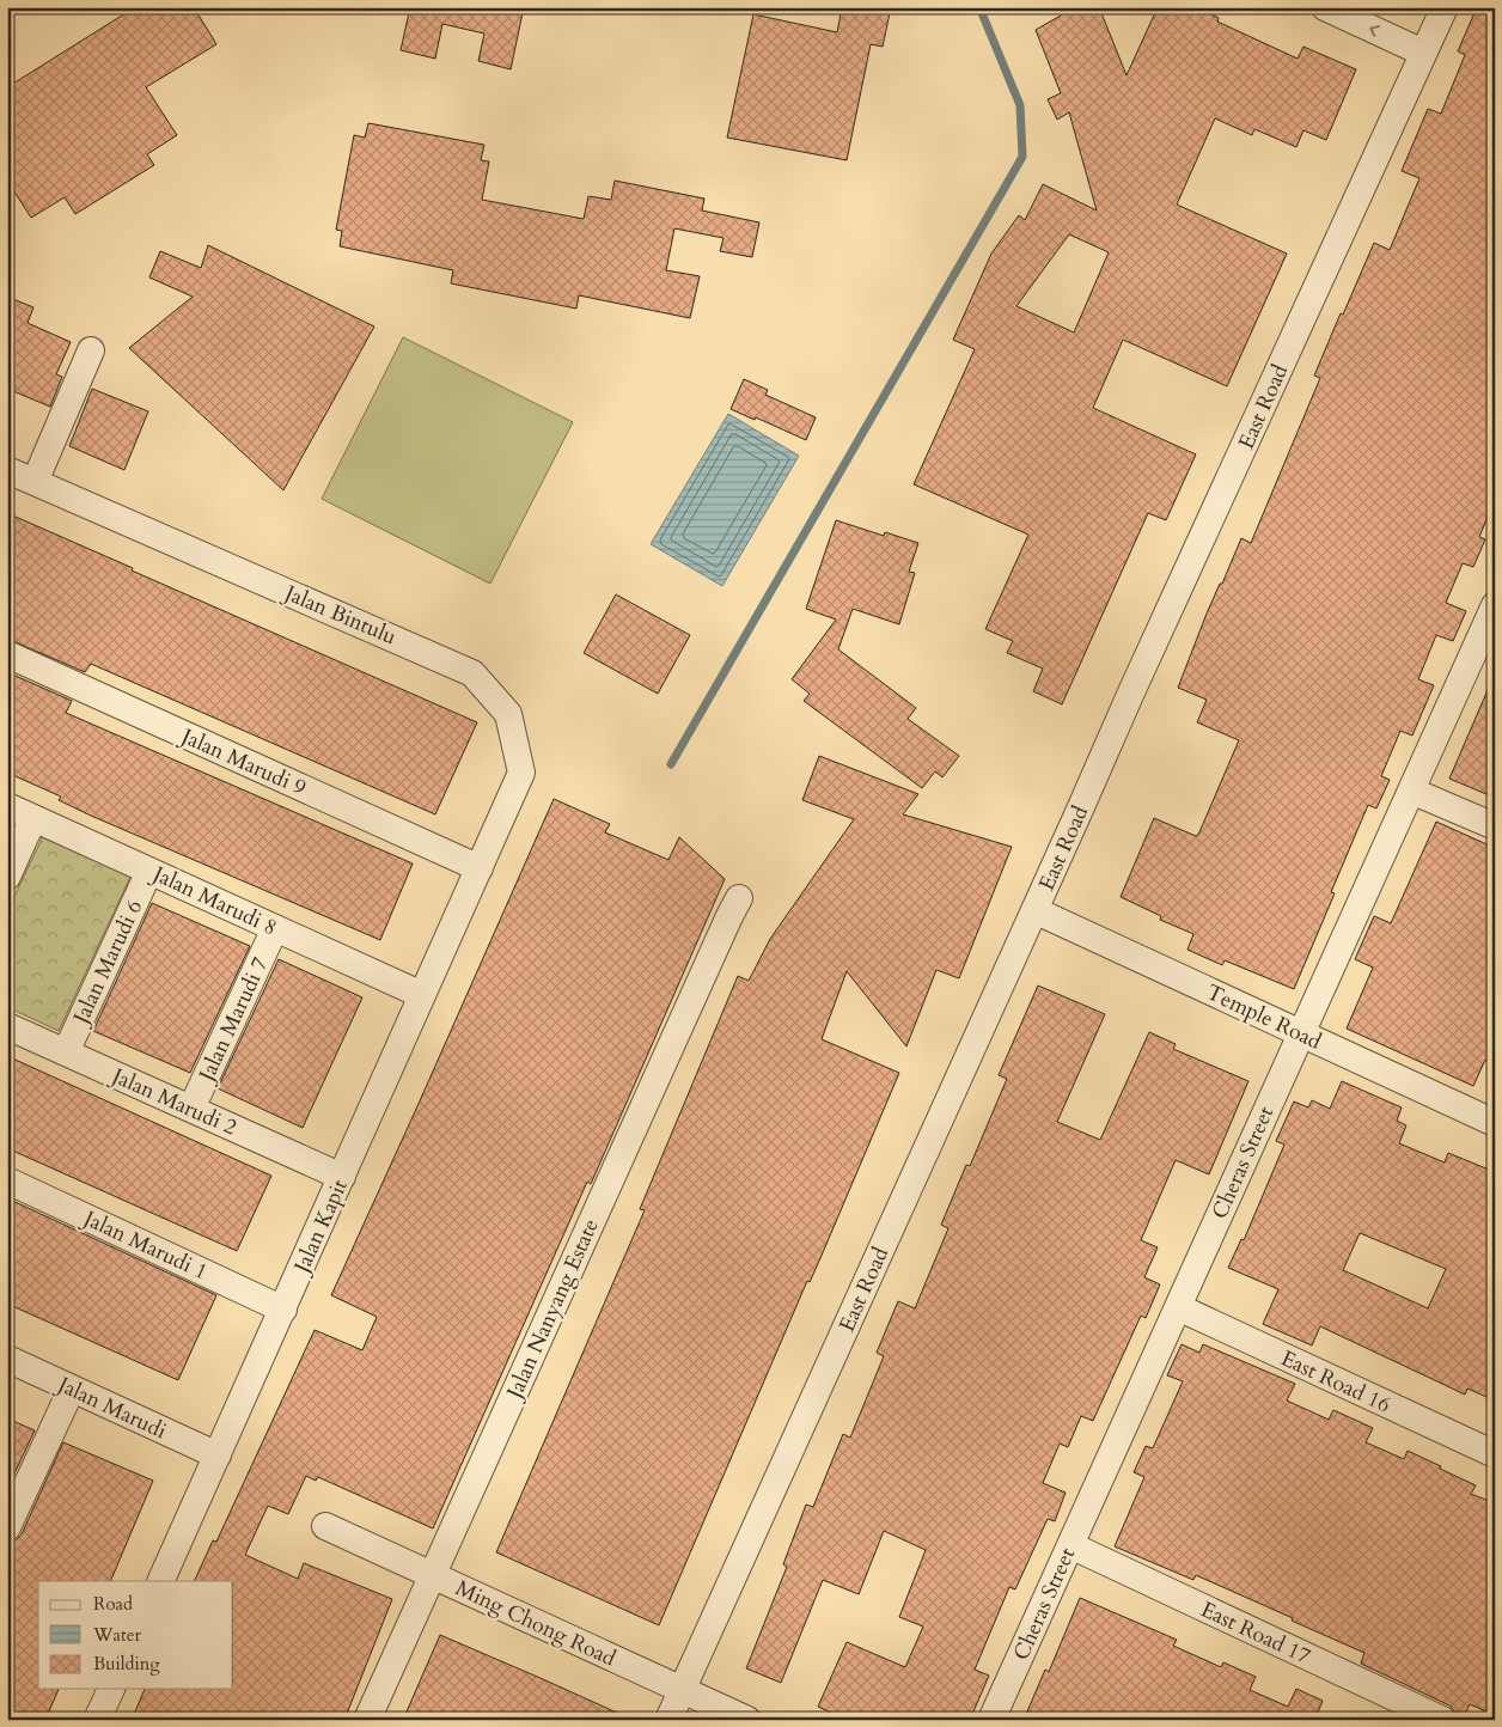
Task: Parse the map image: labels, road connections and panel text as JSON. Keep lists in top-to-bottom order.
{
  "streets": {
    "street": [
      "East Road",
      "Jalan Bintulu",
      "Jalan Marudi 9",
      "Jalan Marudi 8",
      "Jalan Marudi 6",
      "Temple Road",
      "Jalan Marudi 7",
      "Jalan Marudi 2",
      "Cheras Street",
      "Jalan Kapit",
      "Jalan Marudi 1",
      "Jalan Nanyang Estate",
      "East Road 16",
      "Jalan Marudi",
      "Ming Chong Road",
      "East Road 17"
    ]
  },
  "crossings": [
    ["East Road", "Temple Road"],
    ["East Road", "Ming Chong Road"],
    ["Jalan Bintulu", "Jalan Marudi 9"],
    ["Jalan Bintulu", "Jalan Kapit"],
    ["Jalan Marudi 9", "Jalan Kapit"],
    ["Jalan Marudi 8", "Jalan Marudi 6"],
    ["Jalan Marudi 8", "Jalan Marudi 7"],
    ["Jalan Marudi 8", "Jalan Kapit"],
    ["Jalan Marudi 6", "Jalan Marudi 2"],
    ["Temple Road", "Cheras Street"],
    ["Jalan Marudi 7", "Jalan Marudi 2"],
    ["Jalan Marudi 2", "Jalan Kapit"],
    ["Cheras Street", "East Road 16"],
    ["Cheras Street", "East Road 17"],
    ["Jalan Kapit", "Jalan Marudi 1"],
    ["Jalan Kapit", "Jalan Marudi"],
    ["Jalan Nanyang Estate", "Ming Chong Road"]
  ],
  "legend": ["Road", "Water", "Building"]
}
